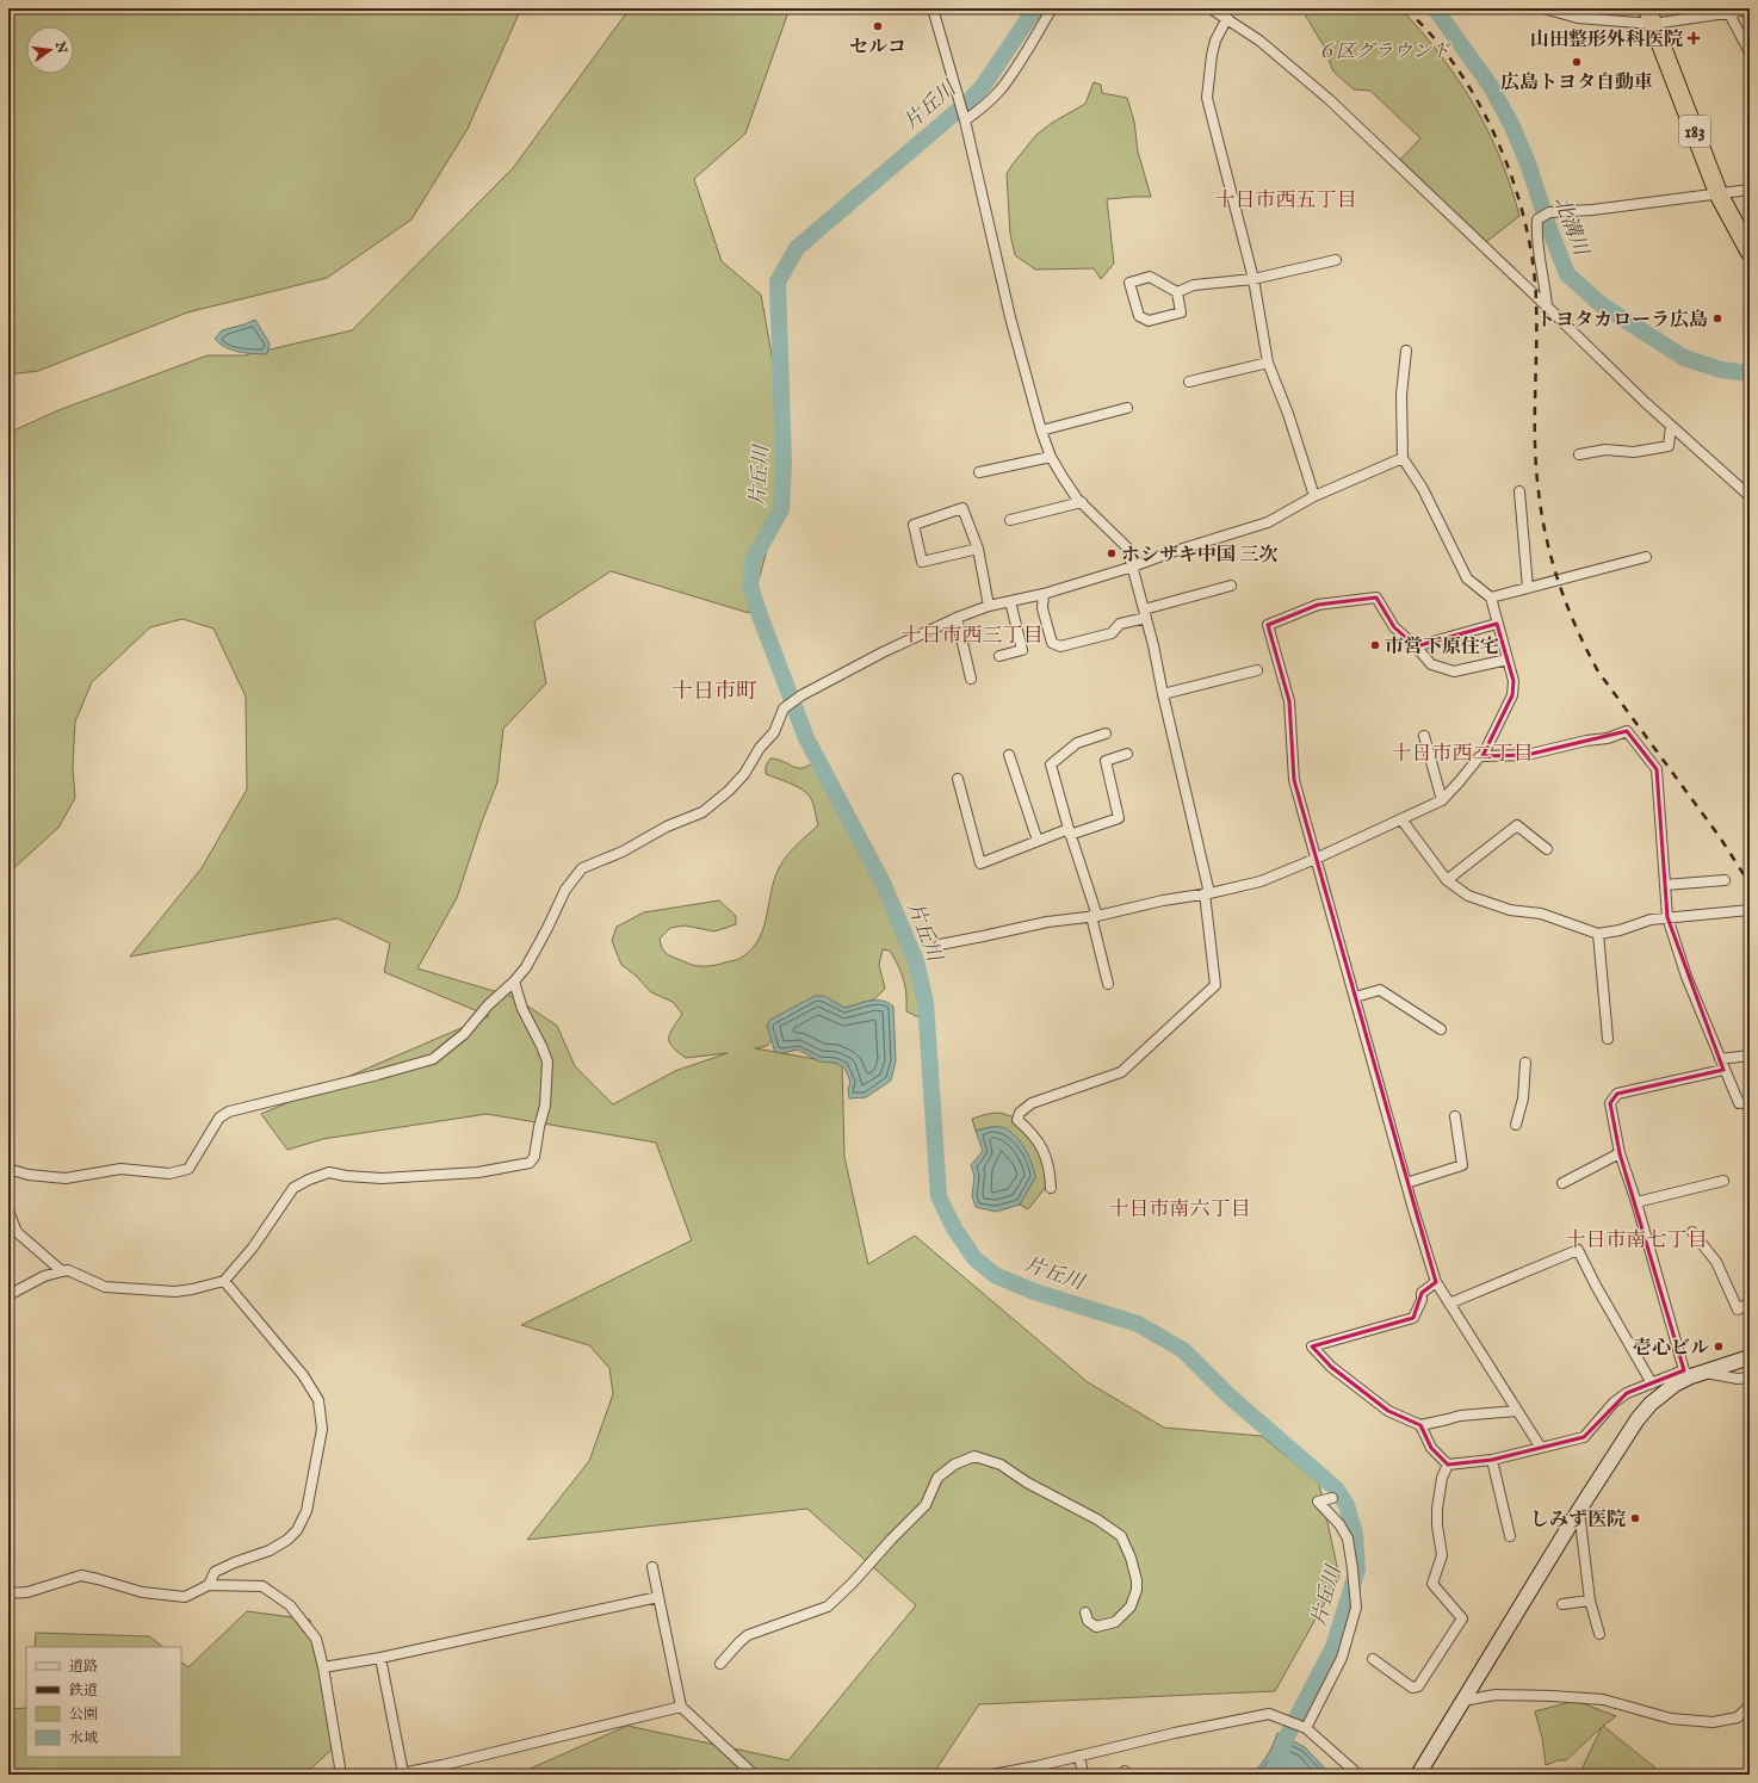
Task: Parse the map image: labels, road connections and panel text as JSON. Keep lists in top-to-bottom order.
{
  "streets": {
    "highway": ["183"]
  },
  "districts": [
    "十日市西五丁目",
    "十日市西三丁目",
    "十日市町",
    "十日市西二丁目",
    "十日市南六丁目",
    "十日市南七丁目"
  ],
  "water": ["片丘川", "北溝川"],
  "parks": ["６区グラウンド"],
  "places": {
    "other": [
      "セルコ",
      "広島トヨタ自動車",
      "トヨタカローラ広島",
      "ホシザキ中国 三次",
      "市営下原住宅",
      "壱心ビル",
      "しみず医院"
    ],
    "health": ["山田整形外科医院"]
  },
  "legend": [
    "道路",
    "鉄道",
    "公園",
    "水域"
  ],
  "north": "right"
}
